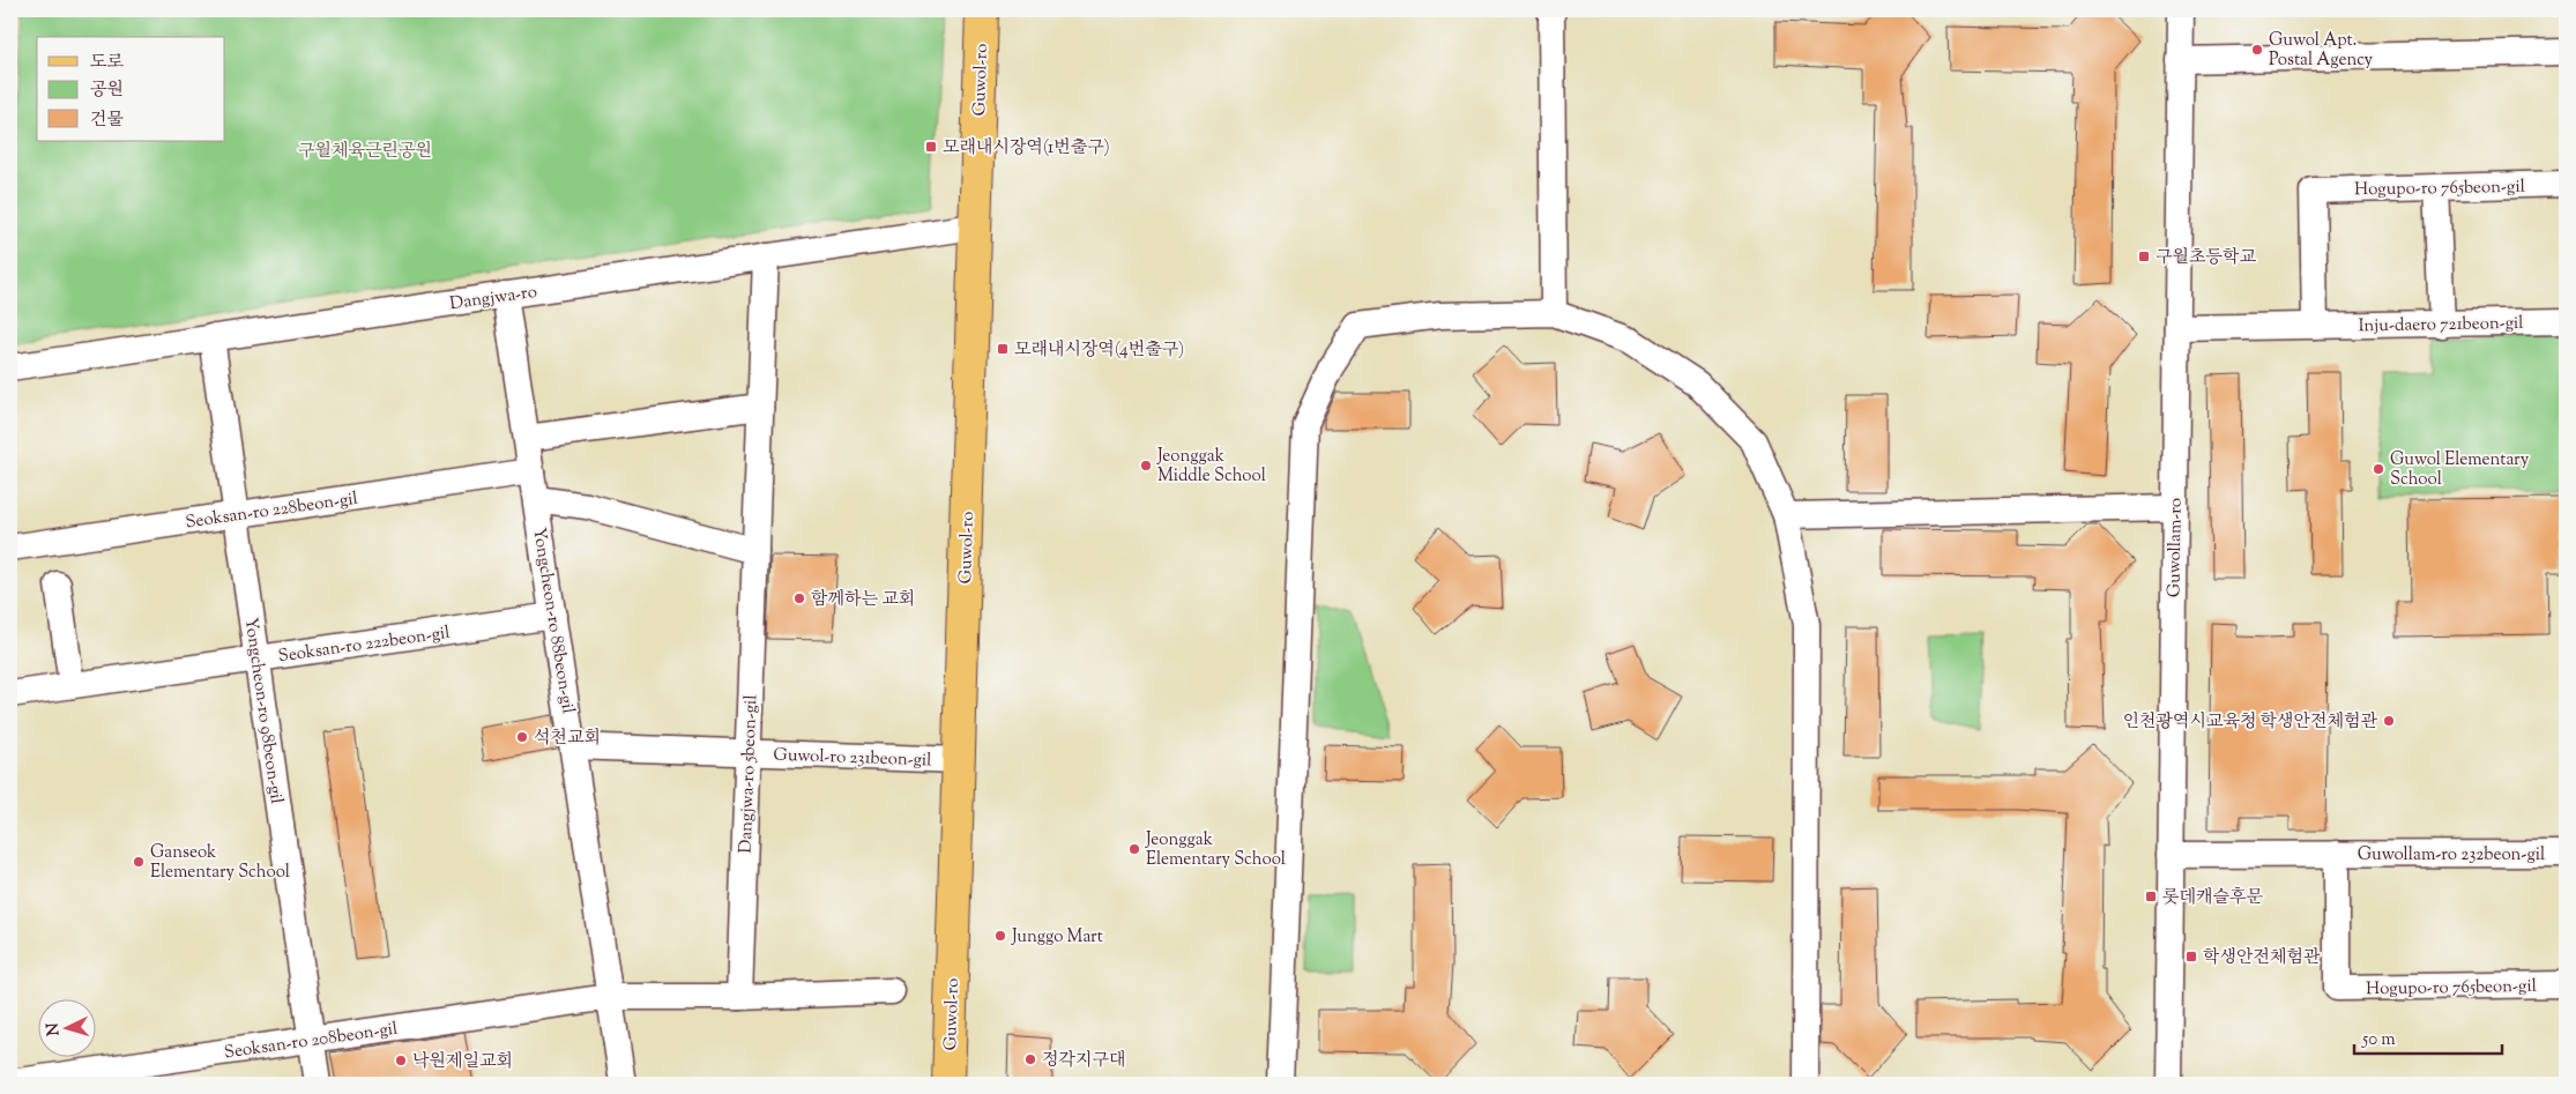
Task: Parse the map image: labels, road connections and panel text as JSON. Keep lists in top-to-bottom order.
{
  "streets": {
    "main road": ["Guwol-ro"],
    "street": [
      "Hogupo-ro 765beon-gil",
      "Dangjwa-ro",
      "Inju-daero 721beon-gil",
      "Seoksan-ro 228beon-gil",
      "Guwollam-ro",
      "Yongcheon-ro 88beon-gil",
      "Seoksan-ro 222beon-gil",
      "Yongcheon-ro 98beon-gil",
      "Guwol-ro 231beon-gil",
      "Dangjwa-ro 5beon-gil",
      "Guwollam-ro 232beon-gil",
      "Seoksan-ro 208beon-gil"
    ]
  },
  "crossings": [
    ["Guwol-ro", "Dangjwa-ro"],
    ["Guwol-ro", "Guwol-ro 231beon-gil"],
    ["Hogupo-ro 765beon-gil", "Inju-daero 721beon-gil"],
    ["Hogupo-ro 765beon-gil", "Guwollam-ro 232beon-gil"],
    ["Dangjwa-ro", "Yongcheon-ro 88beon-gil"],
    ["Dangjwa-ro", "Yongcheon-ro 98beon-gil"],
    ["Dangjwa-ro", "Dangjwa-ro 5beon-gil"],
    ["Inju-daero 721beon-gil", "Guwollam-ro"],
    ["Seoksan-ro 228beon-gil", "Yongcheon-ro 88beon-gil"],
    ["Seoksan-ro 228beon-gil", "Yongcheon-ro 98beon-gil"],
    ["Guwollam-ro", "Guwollam-ro 232beon-gil"],
    ["Yongcheon-ro 88beon-gil", "Seoksan-ro 222beon-gil"],
    ["Yongcheon-ro 88beon-gil", "Guwol-ro 231beon-gil"],
    ["Yongcheon-ro 88beon-gil", "Seoksan-ro 208beon-gil"],
    ["Seoksan-ro 222beon-gil", "Yongcheon-ro 98beon-gil"],
    ["Yongcheon-ro 98beon-gil", "Seoksan-ro 208beon-gil"],
    ["Guwol-ro 231beon-gil", "Dangjwa-ro 5beon-gil"],
    ["Dangjwa-ro 5beon-gil", "Seoksan-ro 208beon-gil"]
  ],
  "parks": ["구월체육근린공원"],
  "places": {
    "other": [
      "Guwol Apt. Postal Agency",
      "Jeonggak Middle School",
      "Guwol Elementary School",
      "함께하는 교회",
      "인천광역시교육청 학생안전체험관",
      "석천교회",
      "Jeonggak Elementary School",
      "Ganseok Elementary School",
      "Junggo Mart",
      "정각지구대",
      "낙원제일교회"
    ],
    "transit": [
      "모래내시장역(1번출구)",
      "구월초등학교",
      "모래내시장역(4번출구)",
      "롯데캐슬후문",
      "학생안전체험관"
    ]
  },
  "legend": ["도로", "공원", "건물"],
  "scale_bar": "50 m",
  "north": "left"
}
